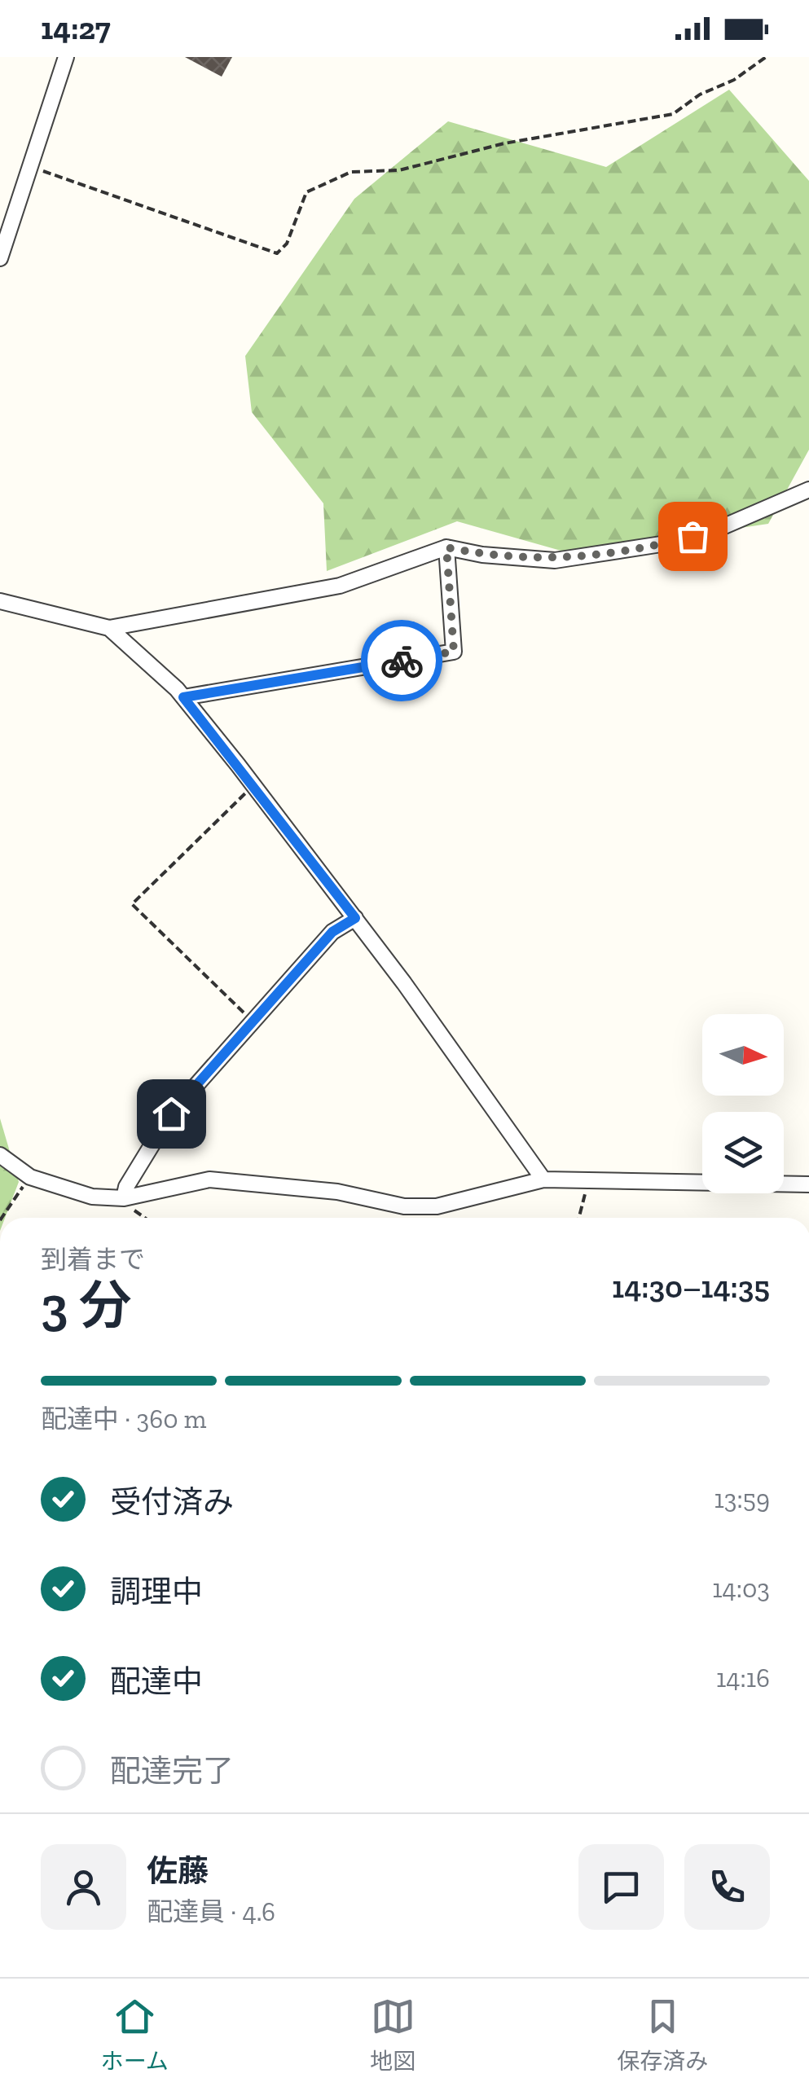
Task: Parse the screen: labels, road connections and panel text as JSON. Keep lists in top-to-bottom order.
{
  "north": "right",
  "page": {
    "status": "14:27",
    "heading": ["3 分", "到着まで", "14:30–14:35"],
    "panel": ["佐藤", "配達員 · 4.6"],
    "bar": "配達中 · 360 m",
    "list": [
      ["受付済み", "13:59"],
      ["調理中", "14:03"],
      ["配達中", "14:16"],
      "配達完了"
    ],
    "tabs": ["ホーム", "地図", "保存済み"]
  }
}
